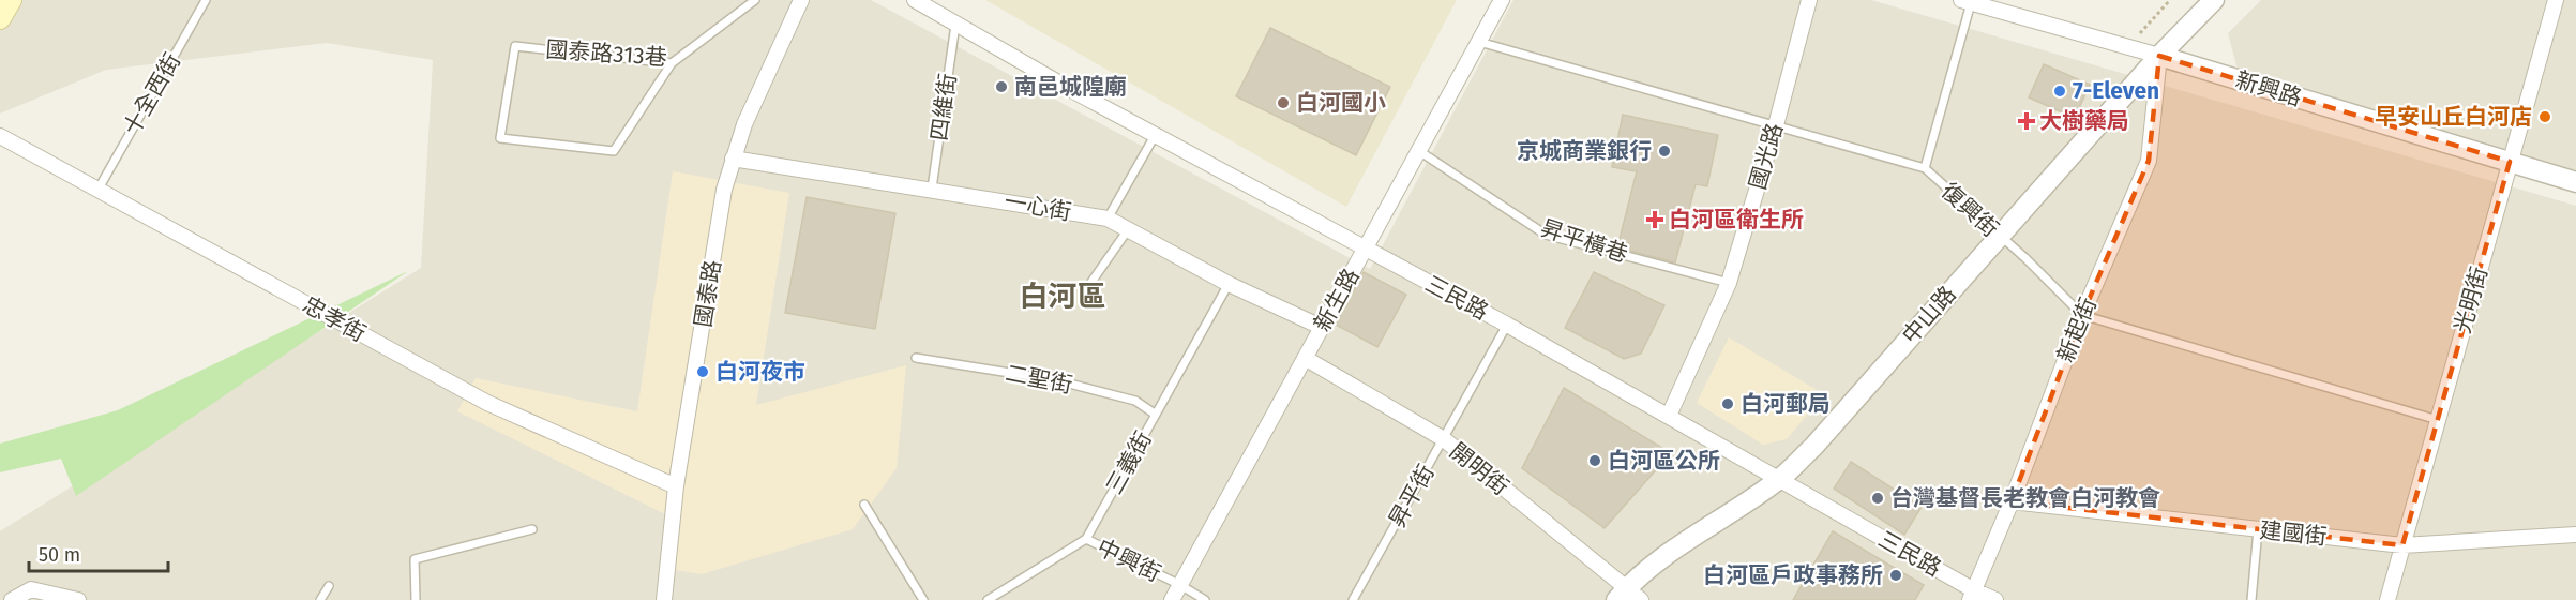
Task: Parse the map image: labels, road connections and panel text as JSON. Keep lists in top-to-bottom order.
{
  "streets": {
    "street": [
      "新興路",
      "國光路",
      "一心街",
      "國泰路",
      "三民路",
      "新生路",
      "光明街",
      "中山路",
      "忠孝街",
      "新起街",
      "開明街",
      "建國街"
    ],
    "lane": [
      "國泰路313巷",
      "十全西街",
      "四維街",
      "復興街",
      "昇平橫巷",
      "二聖街",
      "三義街",
      "昇平街",
      "中興街"
    ]
  },
  "crossings": [
    ["新興路", "光明街"],
    ["新興路", "中山路"],
    ["新興路", "新起街"],
    ["十全西街", "忠孝街"],
    ["四維街", "一心街"],
    ["四維街", "三民路"],
    ["國光路", "復興街"],
    ["國光路", "昇平橫巷"],
    ["國光路", "三民路"],
    ["一心街", "國泰路"],
    ["一心街", "新生路"],
    ["一心街", "三義街"],
    ["復興街", "新生路"],
    ["復興街", "光明街"],
    ["復興街", "中山路"],
    ["復興街", "新起街"],
    ["昇平橫巷", "新生路"],
    ["國泰路", "忠孝街"],
    ["三民路", "新生路"],
    ["三民路", "中山路"],
    ["三民路", "新起街"],
    ["三民路", "昇平街"],
    ["新生路", "開明街"],
    ["新生路", "中興街"],
    ["光明街", "建國街"],
    ["中山路", "新起街"],
    ["中山路", "開明街"],
    ["新起街", "建國街"],
    ["二聖街", "三義街"],
    ["三義街", "中興街"],
    ["開明街", "昇平街"]
  ],
  "districts": ["白河區"],
  "places": {
    "other": [
      "南邑城隍廟",
      "7-Eleven",
      "白河國小",
      "早安山丘白河店",
      "京城商業銀行",
      "白河夜市",
      "白河郵局",
      "白河區公所",
      "台灣基督長老教會白河教會",
      "白河區戶政事務所"
    ],
    "health": ["大樹藥局", "白河區衛生所"]
  },
  "scale_bar": "50 m"
}
